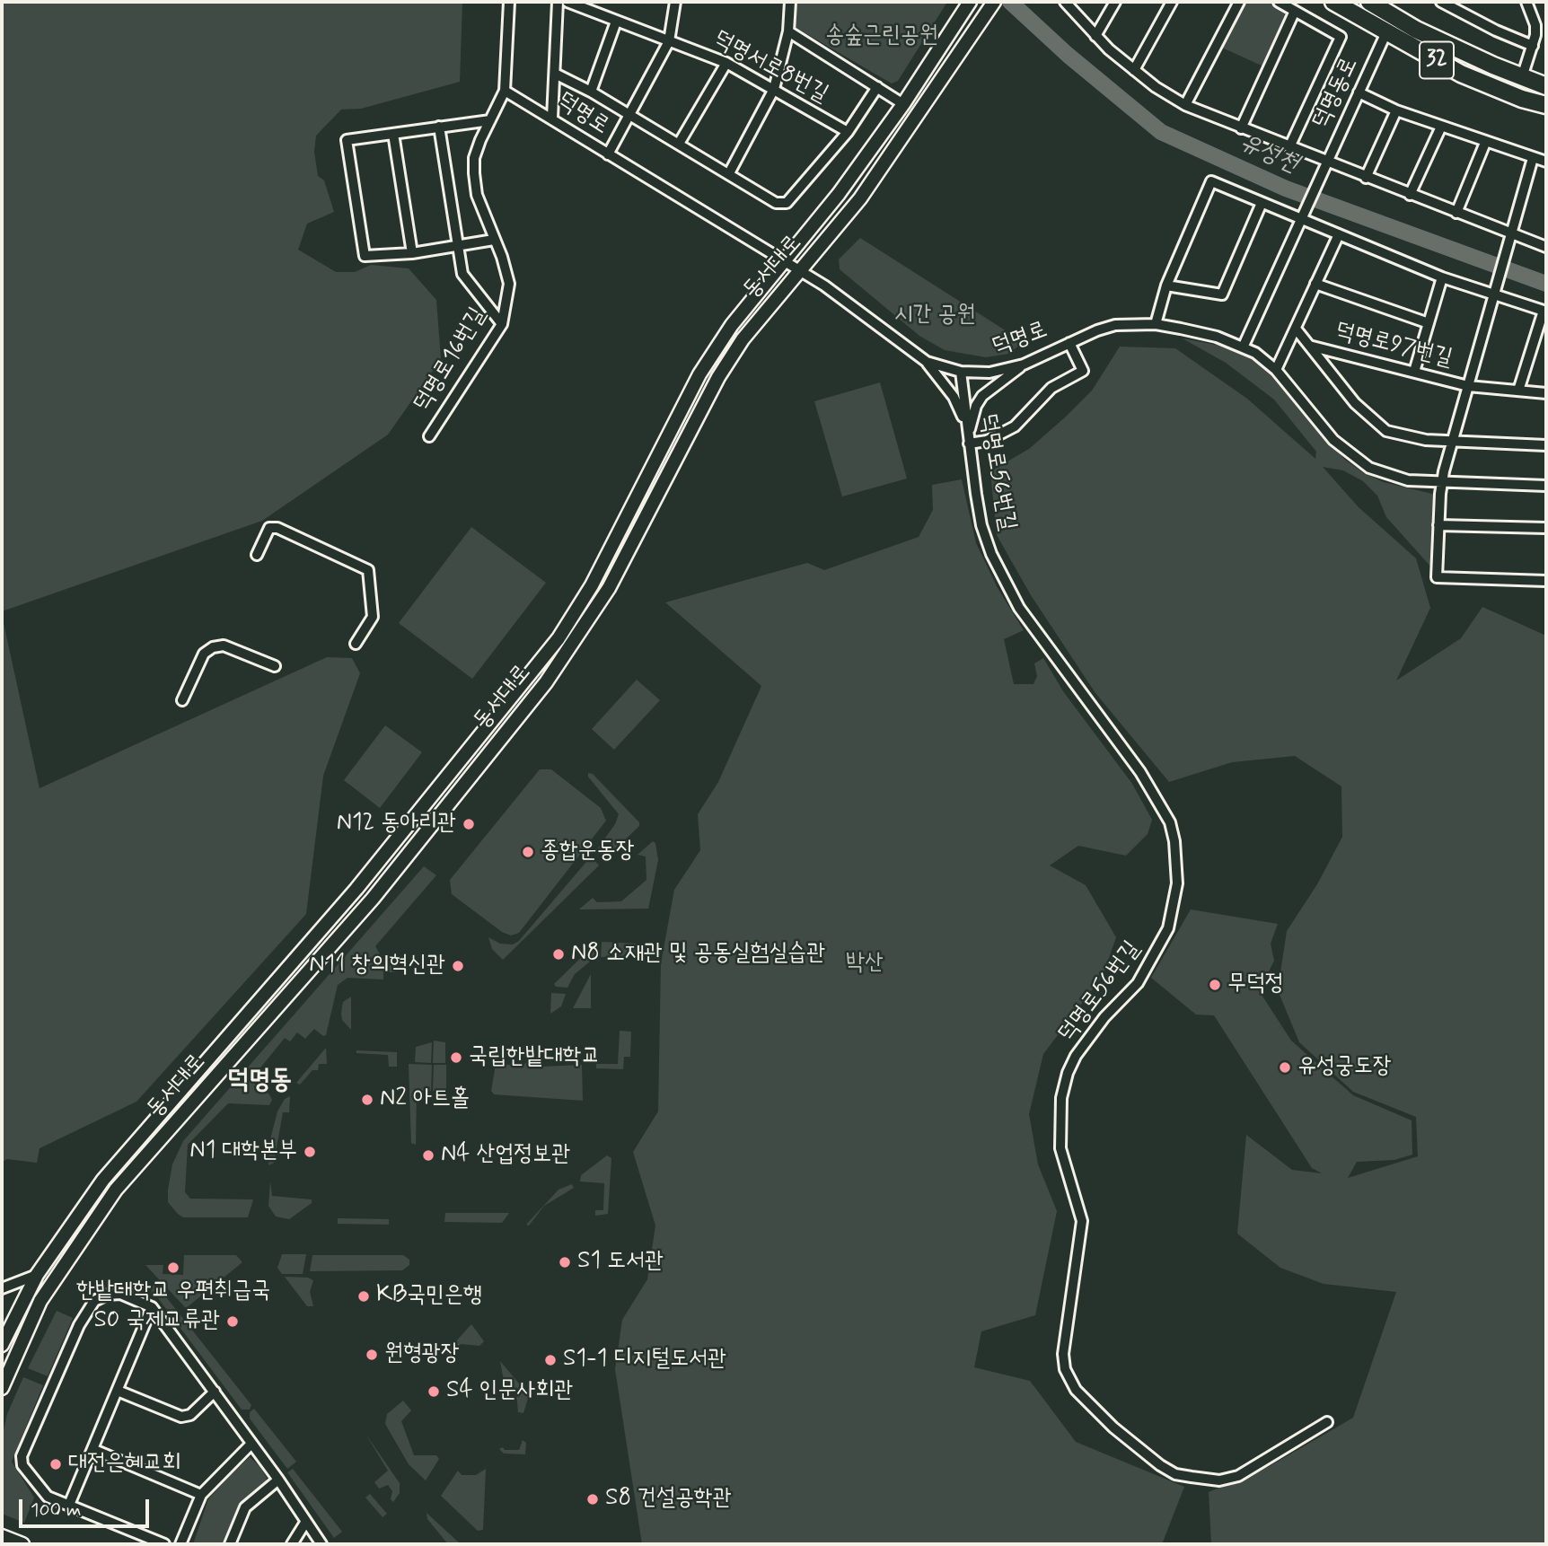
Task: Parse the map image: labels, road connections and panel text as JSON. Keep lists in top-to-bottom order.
{
  "streets": {
    "main road": ["32"],
    "street": [
      "덕명서로8번길",
      "덕명동로",
      "덕명로",
      "동서대로",
      "덕명로97번길",
      "덕명로16번길",
      "덕명로56번길"
    ]
  },
  "crossings": [
    ["32", "덕명동로"],
    ["덕명로", "동서대로"],
    ["덕명로", "덕명로97번길"],
    ["덕명로", "덕명로16번길"],
    ["덕명로", "덕명로56번길"]
  ],
  "districts": ["덕명동"],
  "water": ["유성천"],
  "parks": ["송숲근린공원", "시간 공원", "박산"],
  "places": [
    "N12 동아리관",
    "종합운동장",
    "N8 소재관 및 공동실험실습관",
    "N11 창의혁신관",
    "무덕정",
    "국립한밭대학교",
    "유성궁도장",
    "N2 아트홀",
    "N1 대학본부",
    "N4 산업정보관",
    "S1 도서관",
    "한밭대학교 우편취급국",
    "KB국민은행",
    "S0 국제교류관",
    "원형광장",
    "S1-1 디지털도서관",
    "S4 인문사회관",
    "대전은혜교회",
    "S8 건설공학관"
  ],
  "scale_bar": "100 m"
}
